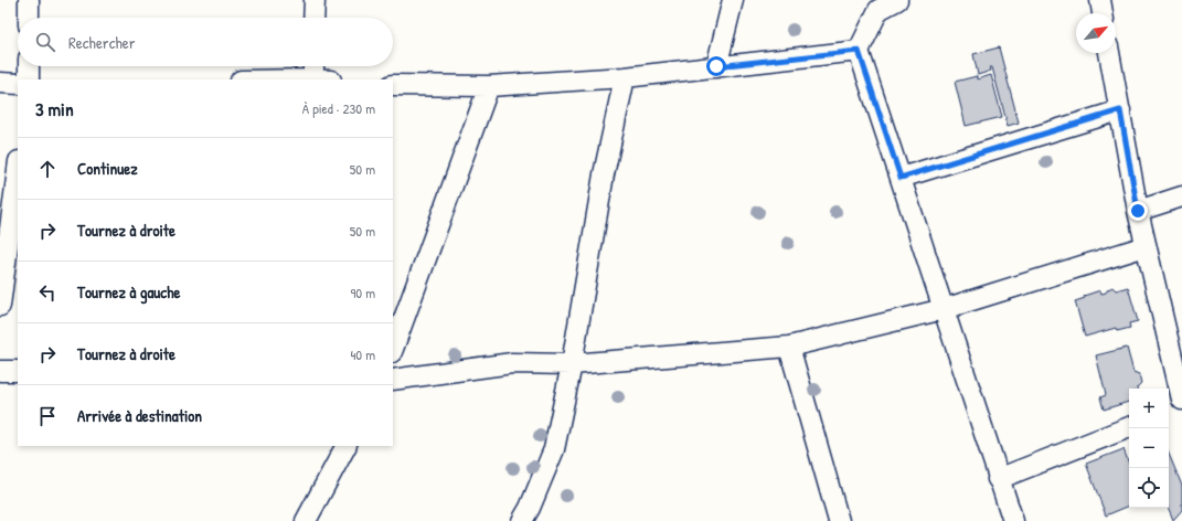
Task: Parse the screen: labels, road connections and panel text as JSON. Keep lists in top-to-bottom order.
{
  "north": "top right",
  "page": {
    "search": "Rechercher",
    "heading": ["3 min", "À pied · 230 m"],
    "list": [
      ["Continuez", "50 m"],
      ["Tournez à droite", "50 m"],
      ["Tournez à gauche", "90 m"],
      ["Tournez à droite", "40 m"],
      "Arrivée à destination"
    ],
    "map_buttons": ["+", "−"]
  }
}
